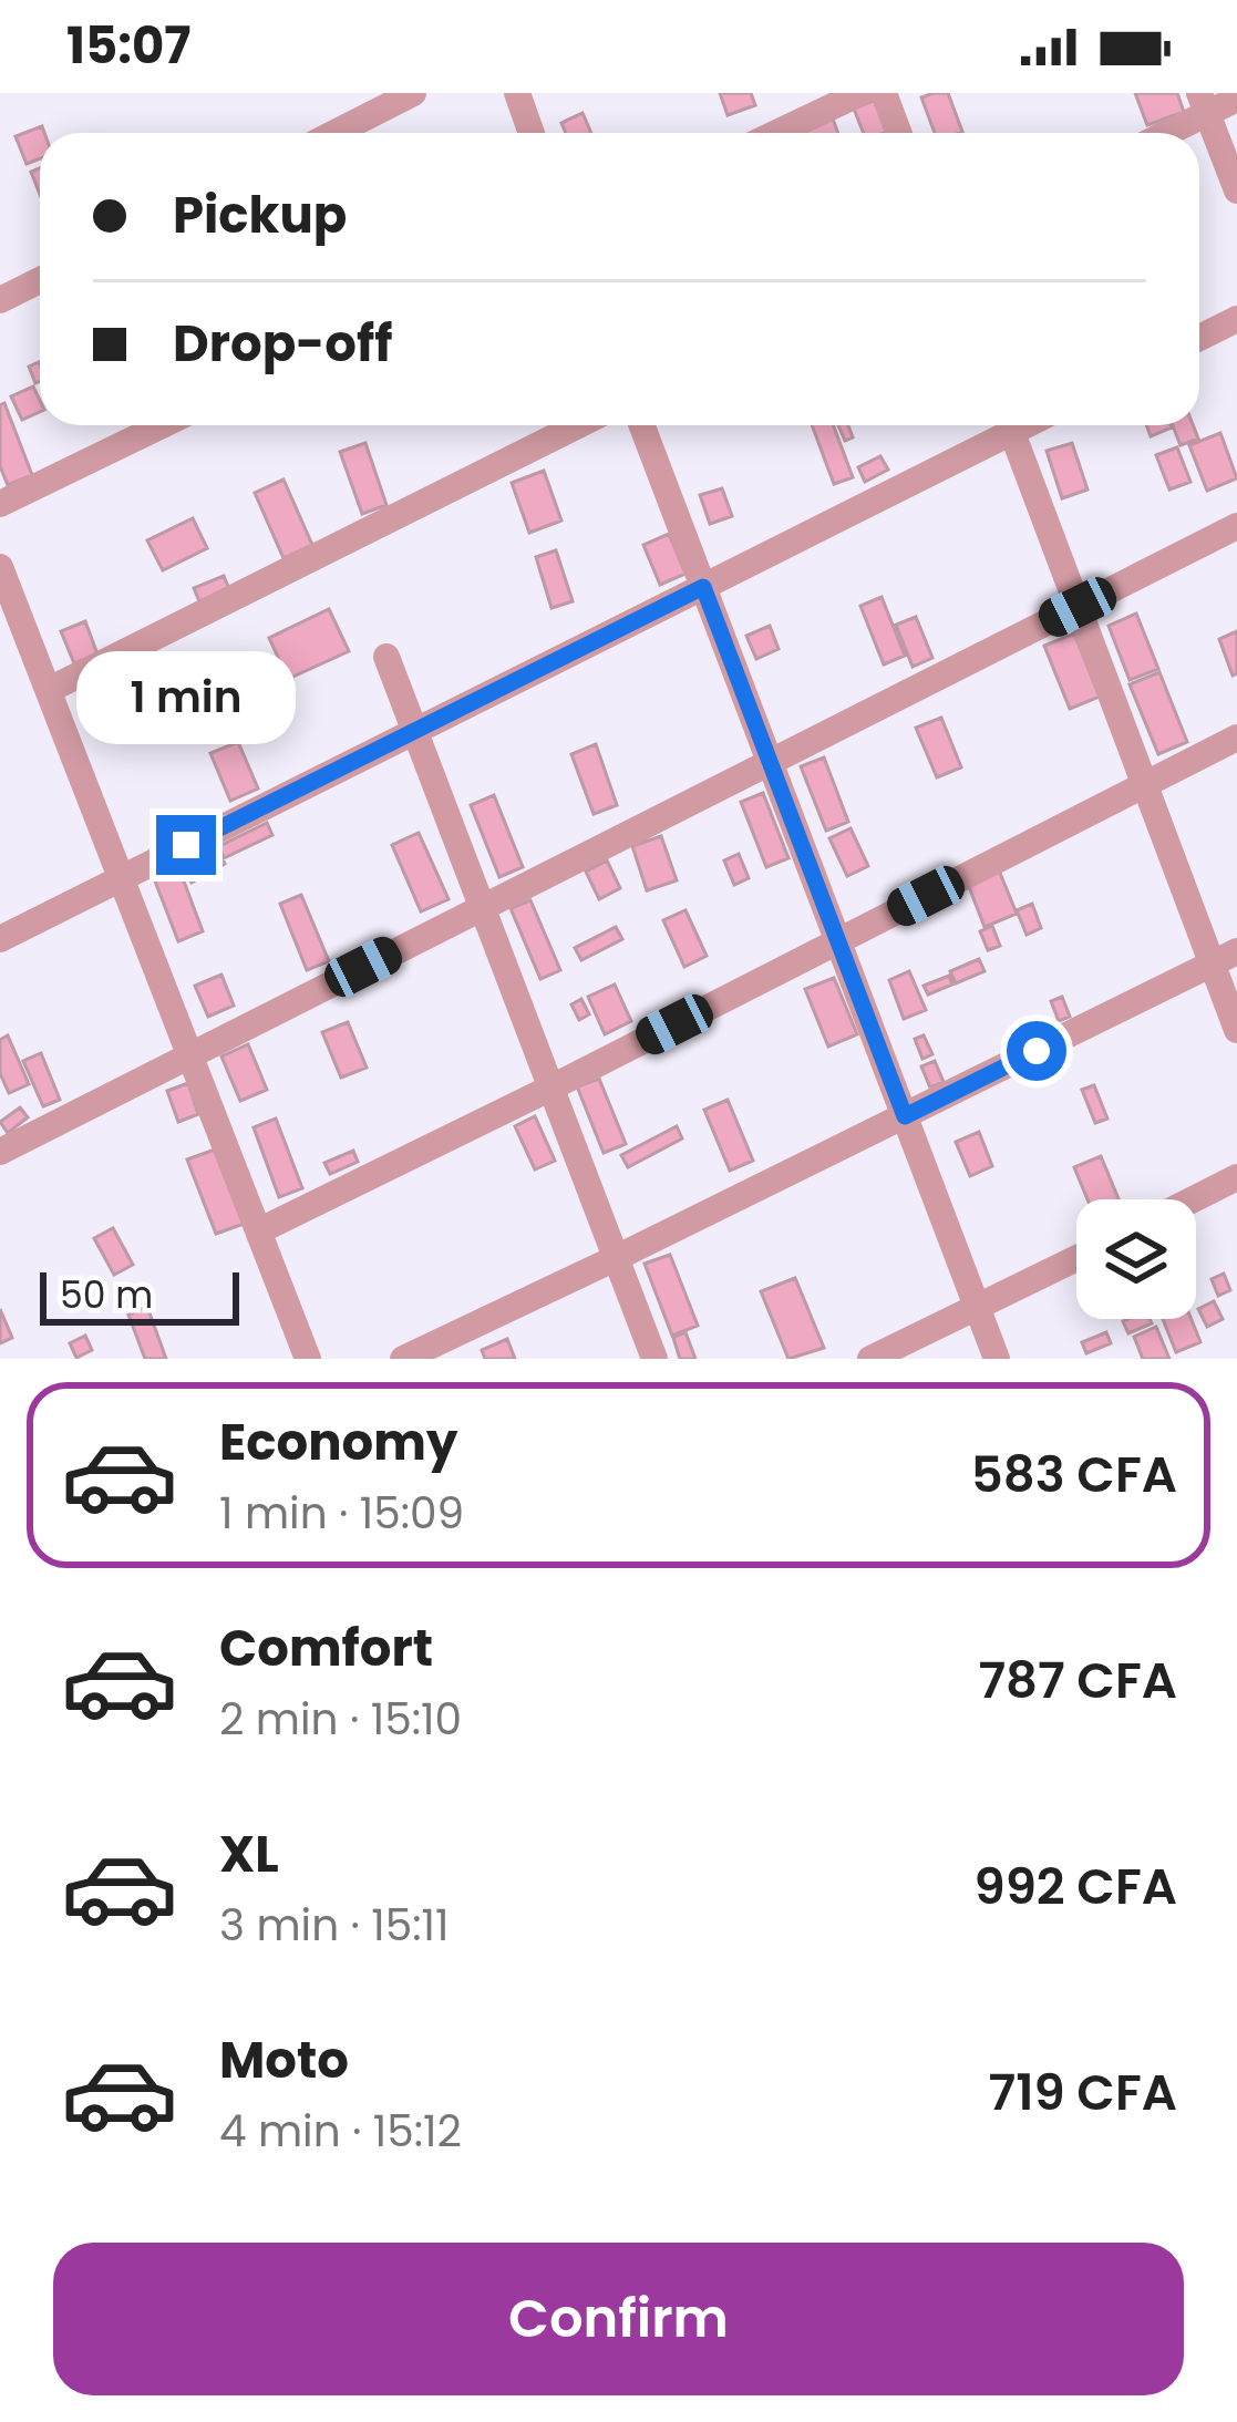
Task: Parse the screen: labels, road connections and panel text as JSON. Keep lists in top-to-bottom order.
{
  "scale_bar": "50 m",
  "page": {
    "status": "15:07",
    "banner": ["Pickup", "Drop-off"],
    "bubble": "1 min",
    "scale": "50 m",
    "list": [
      {
        "name": "Economy",
        "note": "1 min · 15:09",
        "value": "583 CFA"
      },
      {
        "name": "Comfort",
        "note": "2 min · 15:10",
        "value": "787 CFA"
      },
      {
        "name": "XL",
        "note": "3 min · 15:11",
        "value": "992 CFA"
      },
      {
        "name": "Moto",
        "note": "4 min · 15:12",
        "value": "719 CFA"
      }
    ],
    "buttons": "Confirm"
  }
}
